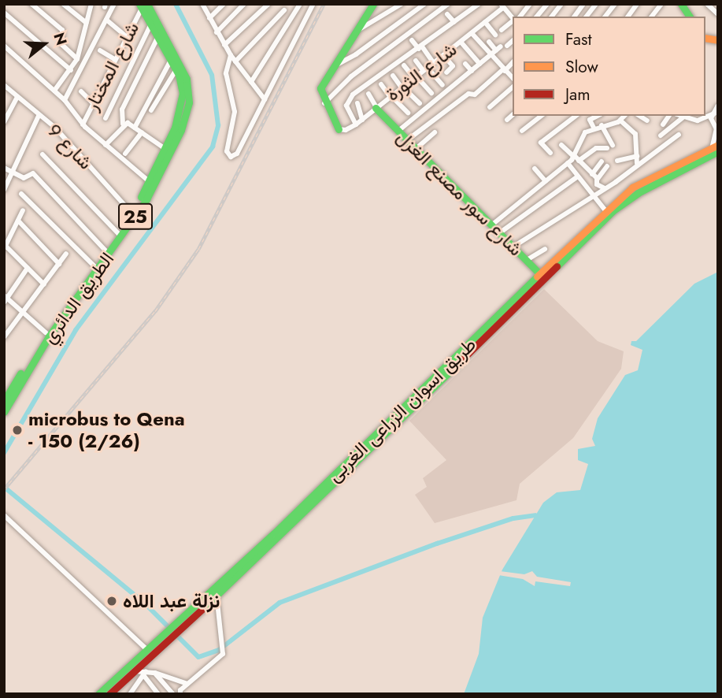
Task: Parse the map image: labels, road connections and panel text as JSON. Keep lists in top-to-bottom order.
{
  "streets": {
    "main road": [
      "شارع سور مصنع الغزل",
      "25",
      "الطريق الدائري",
      "طريق اسوان الزراعى الغربى"
    ],
    "street": ["شارع المختار", "شارع الثورة", "شارع 9"]
  },
  "crossings": [
    ["شارع المختار", "الطريق الدائري"],
    ["شارع الثورة", "شارع سور مصنع الغزل"],
    ["شارع 9", "الطريق الدائري"],
    ["شارع سور مصنع الغزل", "طريق اسوان الزراعى الغربى"]
  ],
  "places": ["microbus to Qena - 150 (2/26)", "نزلة عبد اللاه"],
  "legend": ["Fast", "Slow", "Jam"],
  "north": "right"
}
